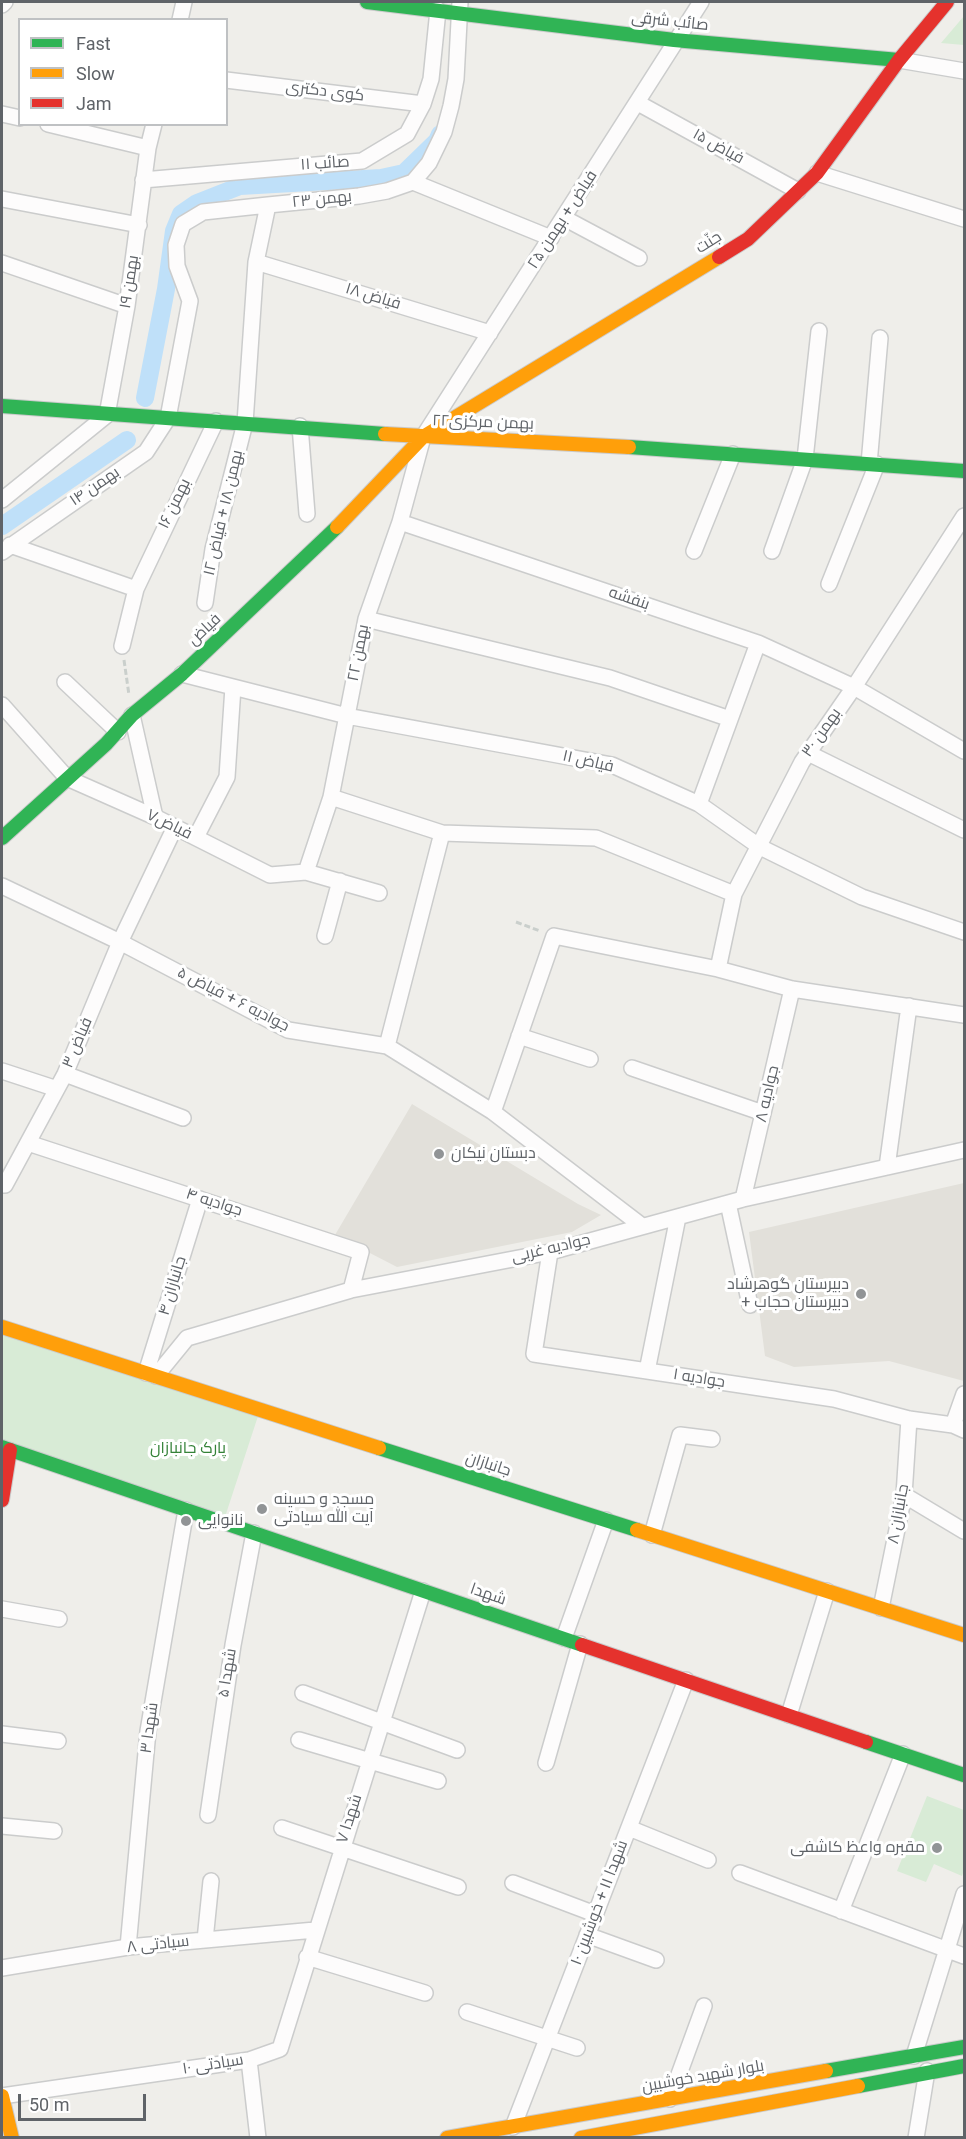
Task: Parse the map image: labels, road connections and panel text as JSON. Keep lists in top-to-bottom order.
{
  "streets": {
    "main road": [
      "صائب شرقی",
      "جنّت",
      "۲۲بهمن مرکزی",
      "فیاض",
      "جانبازان",
      "شهدا",
      "بلوار شهید خوشبین"
    ],
    "street": [
      "کوی دکتری",
      "فیاض ۱۵",
      "صائب ۱۱",
      "بهمن ۲۳",
      "فیاض + بهمن ۲۵",
      "بهمن ۱۹",
      "فیاض ۱۸",
      "بهمن ۱۴",
      "بهمن ۱۶",
      "بهمن ۱۸ + فیاض ۱۲",
      "بنفشه",
      "بهمن ۲۲",
      "بهمن ۳۰",
      "فیاض ۱۱",
      "فیاض۷",
      "جوادیه ۶ + فیاض ۵",
      "فیاض ۳",
      "جوادیه ۸",
      "جوادیه ۴",
      "جوادیه غربی",
      "جانبازان ۴",
      "جوادیه ۱",
      "جانبازان ۸",
      "شهدا ۵",
      "شهدا ۳",
      "شهدا ۷",
      "شهدا ۱۱ + خوشبین ۱۰",
      "سیادتی ۸",
      "سیادتی ۱۰"
    ]
  },
  "crossings": [
    ["صائب شرقی", "صائب ۱۱"],
    ["صائب شرقی", "فیاض + بهمن ۲۵"],
    ["صائب شرقی", "جنّت"],
    ["کوی دکتری", "صائب ۱۱"],
    ["فیاض ۱۵", "فیاض + بهمن ۲۵"],
    ["فیاض ۱۵", "جنّت"],
    ["صائب ۱۱", "بهمن ۱۹"],
    ["بهمن ۲۳", "فیاض ۱۸"],
    ["بهمن ۲۳", "۲۲بهمن مرکزی"],
    ["بهمن ۲۳", "بهمن ۱۸ + فیاض ۱۲"],
    ["فیاض + بهمن ۲۵", "جنّت"],
    ["فیاض + بهمن ۲۵", "فیاض ۱۸"],
    ["فیاض + بهمن ۲۵", "۲۲بهمن مرکزی"],
    ["فیاض + بهمن ۲۵", "فیاض"],
    ["فیاض + بهمن ۲۵", "بهمن ۲۲"],
    ["جنّت", "۲۲بهمن مرکزی"],
    ["جنّت", "فیاض"],
    ["جنّت", "بهمن ۲۲"],
    ["بهمن ۱۹", "۲۲بهمن مرکزی"],
    ["۲۲بهمن مرکزی", "بهمن ۱۴"],
    ["۲۲بهمن مرکزی", "بهمن ۱۶"],
    ["۲۲بهمن مرکزی", "بهمن ۱۸ + فیاض ۱۲"],
    ["۲۲بهمن مرکزی", "فیاض"],
    ["۲۲بهمن مرکزی", "بهمن ۲۲"],
    ["بهمن ۱۴", "بهمن ۱۶"],
    ["بنفشه", "بهمن ۲۲"],
    ["بنفشه", "بهمن ۳۰"],
    ["فیاض", "بهمن ۲۲"],
    ["فیاض", "فیاض ۱۱"],
    ["فیاض", "فیاض۷"],
    ["بهمن ۲۲", "فیاض ۱۱"],
    ["بهمن ۲۲", "فیاض۷"],
    ["بهمن ۳۰", "فیاض ۱۱"],
    ["فیاض۷", "فیاض ۳"],
    ["جوادیه ۶ + فیاض ۵", "فیاض ۳"],
    ["جوادیه ۶ + فیاض ۵", "جوادیه غربی"],
    ["جوادیه ۸", "جوادیه غربی"],
    ["جوادیه ۴", "جوادیه غربی"],
    ["جوادیه ۴", "جانبازان ۴"],
    ["جوادیه غربی", "جانبازان ۴"],
    ["جوادیه غربی", "جوادیه ۱"],
    ["جوادیه غربی", "جانبازان"],
    ["جانبازان ۴", "جانبازان"],
    ["جوادیه ۱", "جانبازان ۸"],
    ["جانبازان", "جانبازان ۸"],
    ["شهدا", "شهدا ۵"],
    ["شهدا", "شهدا ۳"],
    ["شهدا", "شهدا ۷"],
    ["شهدا", "شهدا ۱۱ + خوشبین ۱۰"],
    ["شهدا ۳", "سیادتی ۸"],
    ["شهدا ۷", "سیادتی ۸"],
    ["شهدا ۷", "سیادتی ۱۰"],
    ["شهدا ۱۱ + خوشبین ۱۰", "بلوار شهید خوشبین"]
  ],
  "parks": ["پارک جانبازان"],
  "places": [
    "دبستان نیکان",
    "دبیرستان گوهرشاد + دبیرستان حجاب",
    "مسجد و حسینه آیت الله سیادتی",
    "نانوایی",
    "مقبره واعظ کاشفی"
  ],
  "legend": ["Fast", "Slow", "Jam"],
  "scale_bar": "50 m"
}
